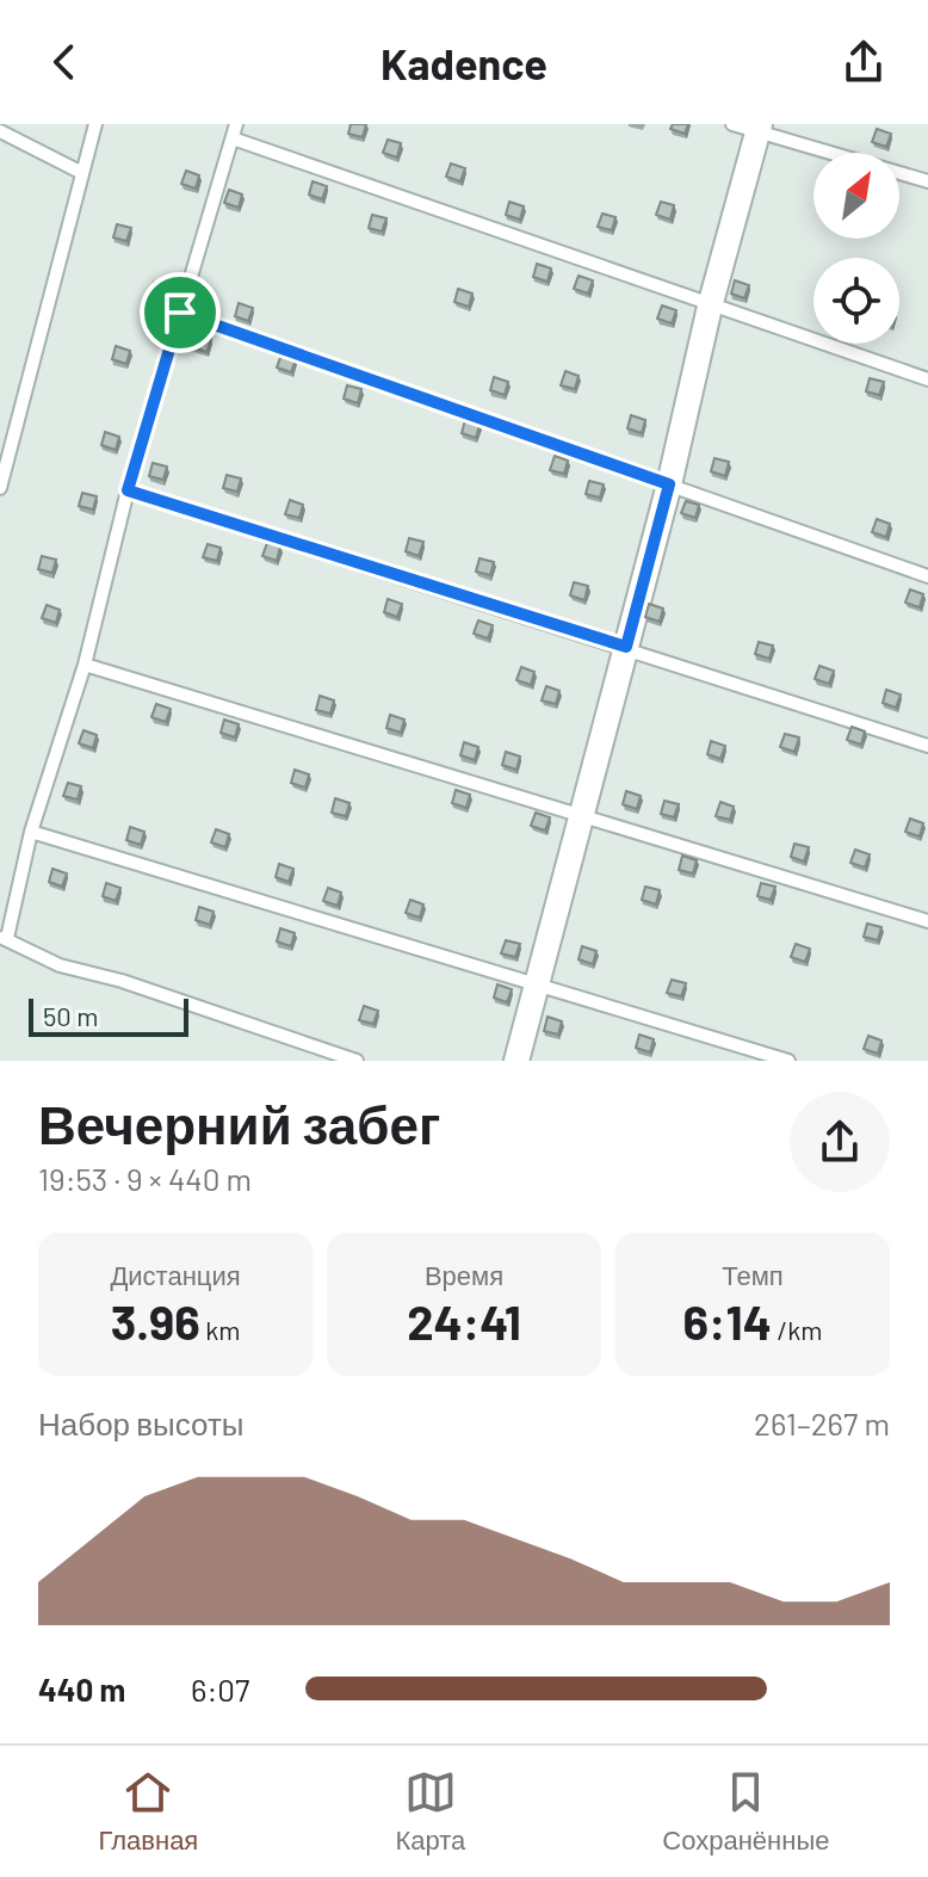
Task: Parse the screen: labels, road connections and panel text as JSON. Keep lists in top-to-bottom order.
{
  "scale_bar": "50 m",
  "north": "top right",
  "page": {
    "header": "Kadence",
    "scale": "50 m",
    "heading": ["Вечерний забег", "19:53 · 9 × 440 m"],
    "stats": [
      ["Дистанция", "3.96 km"],
      ["Время", "24:41"],
      ["Темп", "6:14 /km"]
    ],
    "chart": ["Набор высоты", "261–267 m"],
    "list": [
      {
        "name": "440 m",
        "note": "6:07"
      }
    ],
    "tabs": ["Главная", "Карта", "Сохранённые"]
  }
}
